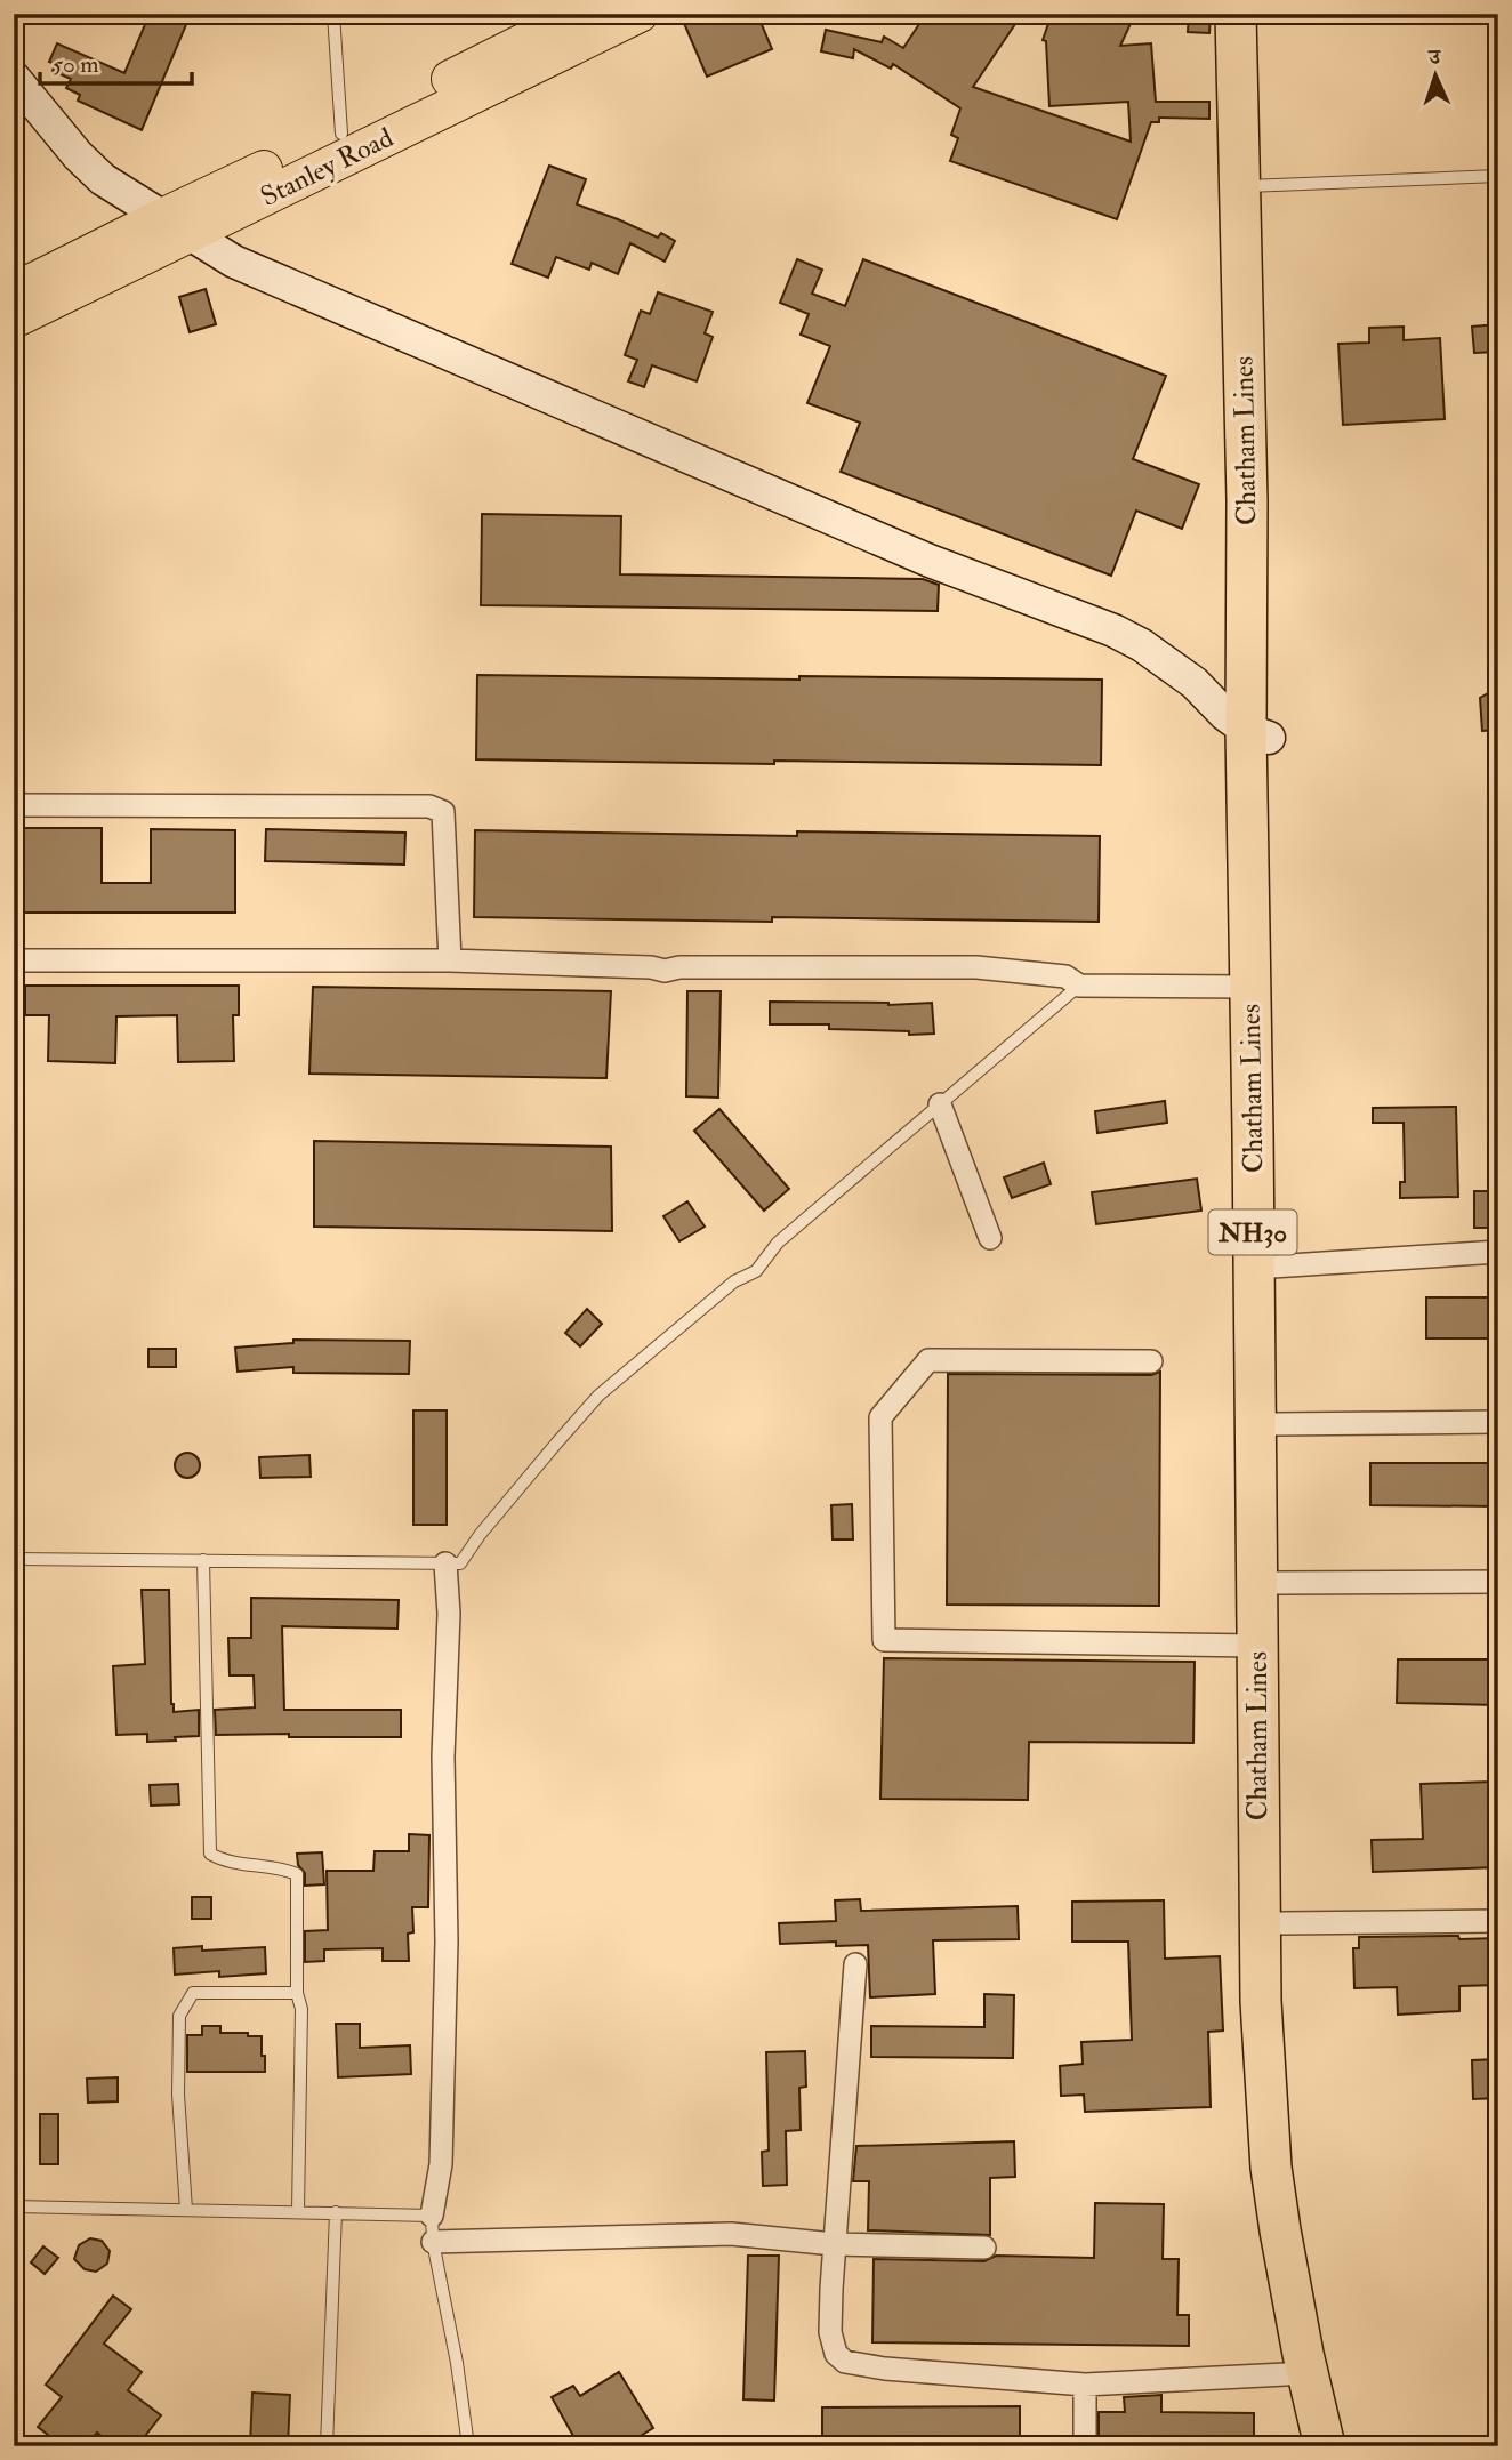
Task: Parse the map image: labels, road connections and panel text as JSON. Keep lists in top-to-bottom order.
{
  "streets": {
    "highway": ["Chatham Lines", "NH30"],
    "main road": ["Stanley Road"]
  },
  "scale_bar": "50 m",
  "north": "top"
}
